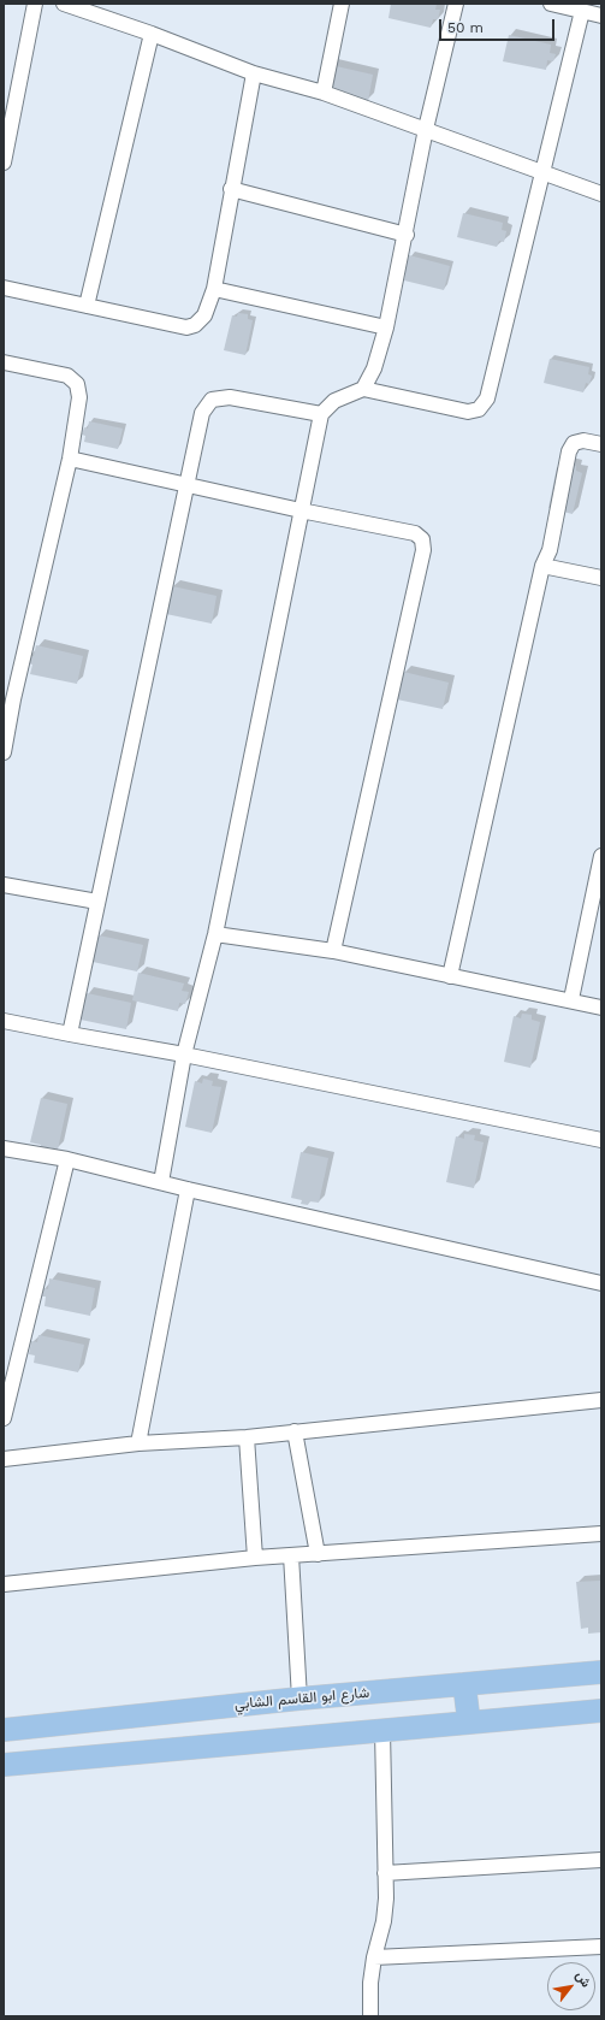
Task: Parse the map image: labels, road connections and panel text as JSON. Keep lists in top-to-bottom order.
{
  "streets": {
    "main road": ["شارع ابو القاسم الشابي"]
  },
  "scale_bar": "50 m",
  "north": "top right"
}
